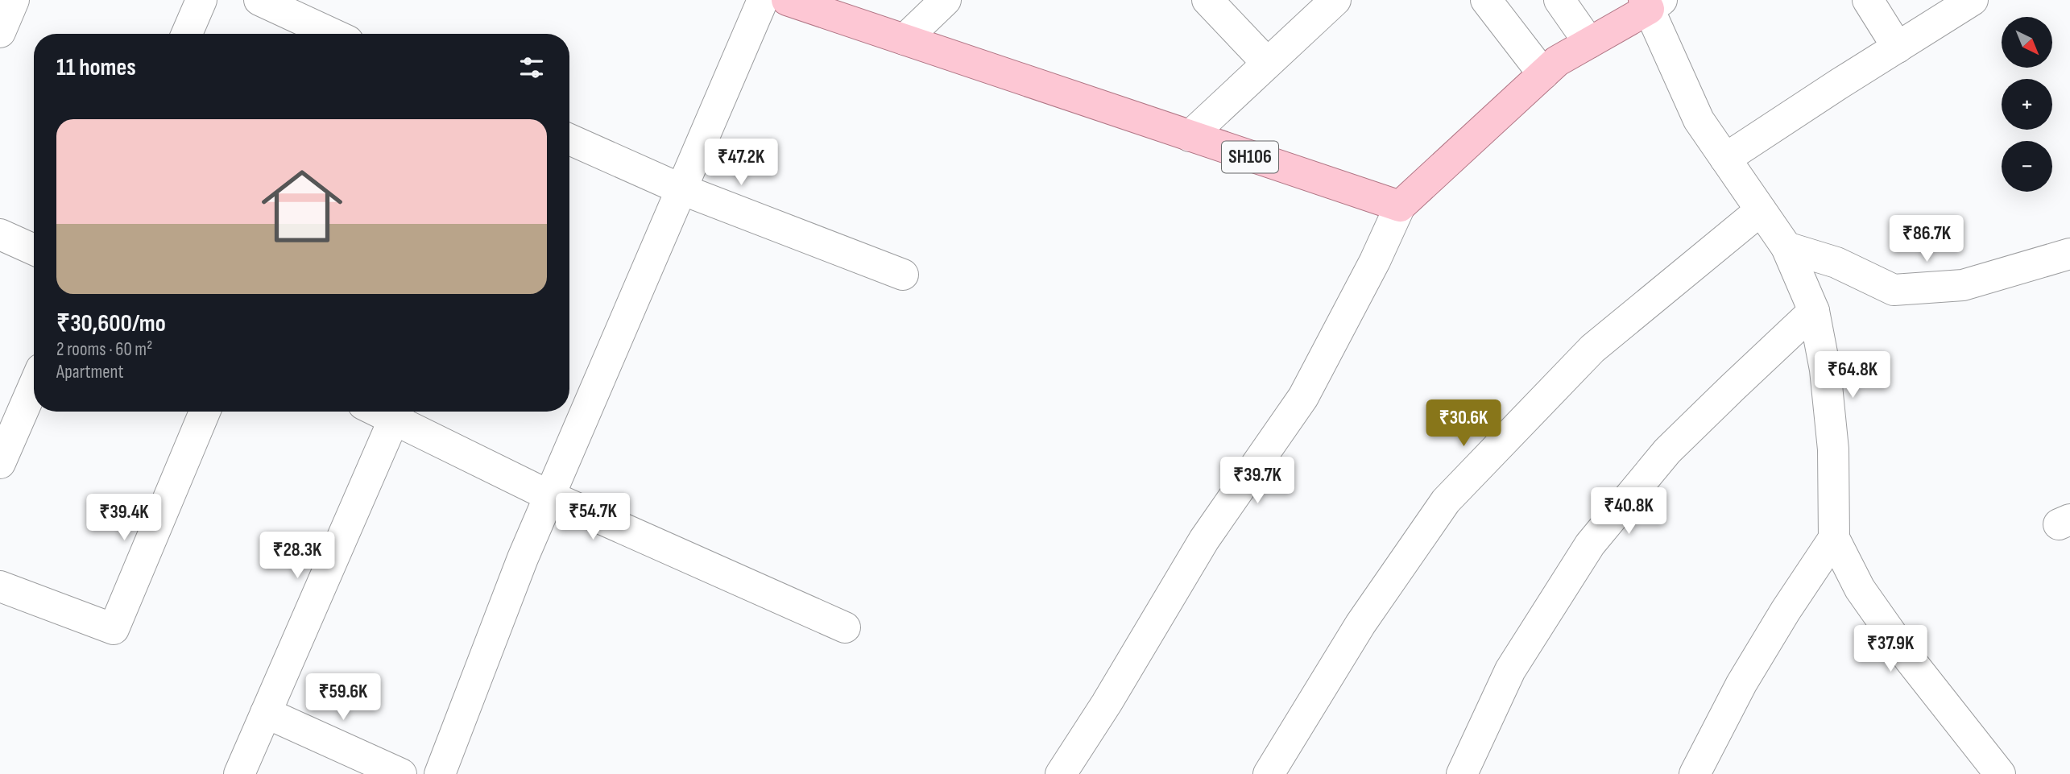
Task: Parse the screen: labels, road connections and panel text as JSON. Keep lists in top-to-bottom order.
{
  "streets": {
    "main road": ["SH106"]
  },
  "north": "bottom right",
  "page": {
    "map_buttons": ["+", "−"],
    "heading": "11 homes",
    "list": [
      {
        "name": "₹30,600/mo",
        "note": "2 rooms · 60 m² · Apartment"
      }
    ],
    "price": [
      "₹47.2K",
      "₹86.7K",
      "₹64.8K",
      "₹30.6K",
      "₹39.7K",
      "₹40.8K",
      "₹54.7K",
      "₹39.4K",
      "₹28.3K",
      "₹37.9K",
      "₹59.6K"
    ]
  }
}
